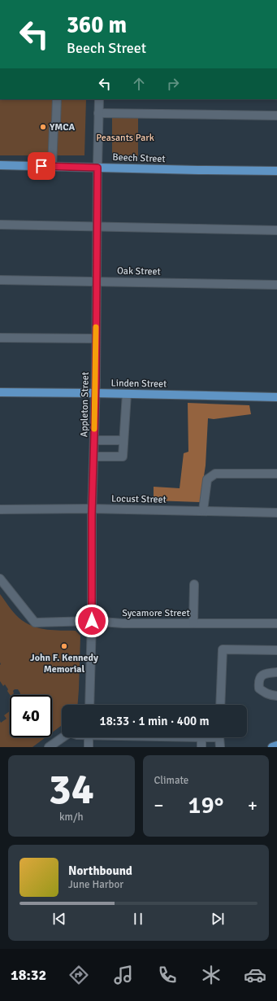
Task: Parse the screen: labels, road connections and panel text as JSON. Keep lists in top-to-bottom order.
{
  "streets": {
    "main road": ["Beech Street", "Linden Street"],
    "street": [
      "Oak Street",
      "Appleton Street",
      "Locust Street",
      "Sycamore Street"
    ]
  },
  "crossings": [
    ["Beech Street", "Appleton Street"],
    ["Oak Street", "Appleton Street"],
    ["Linden Street", "Appleton Street"],
    ["Appleton Street", "Locust Street"],
    ["Appleton Street", "Sycamore Street"]
  ],
  "parks": ["Peasants Park"],
  "places": ["YMCA", "John F. Kennedy Memorial"],
  "page": {
    "turn": ["360 m", "Beech Street"],
    "limit": "40",
    "trip": "18:33 · 1 min · 400 m",
    "tile": [
      ["34", "km/h"],
      "Climate"
    ],
    "heat": ["−", "19°", "+"],
    "song": ["Northbound", "June Harbor"],
    "tabs": "18:32"
  }
}
